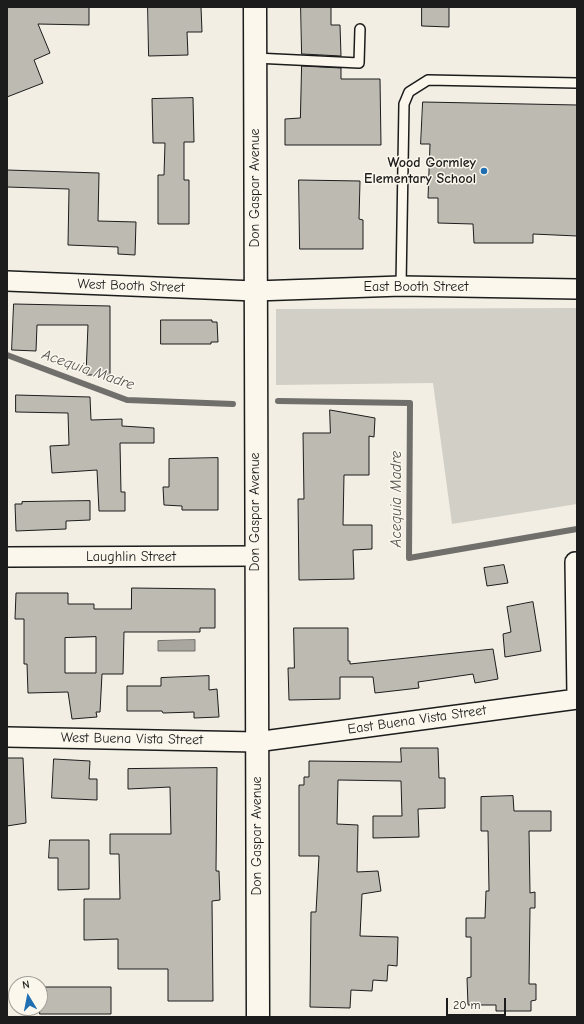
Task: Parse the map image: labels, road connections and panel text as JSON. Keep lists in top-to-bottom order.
{
  "streets": {
    "street": [
      "Don Gaspar Avenue",
      "West Booth Street",
      "East Booth Street",
      "Laughlin Street",
      "East Buena Vista Street",
      "West Buena Vista Street"
    ]
  },
  "crossings": [
    ["Don Gaspar Avenue", "West Booth Street"],
    ["Don Gaspar Avenue", "East Booth Street"],
    ["Don Gaspar Avenue", "Laughlin Street"],
    ["Don Gaspar Avenue", "East Buena Vista Street"],
    ["Don Gaspar Avenue", "West Buena Vista Street"],
    ["West Booth Street", "East Booth Street"],
    ["East Buena Vista Street", "West Buena Vista Street"]
  ],
  "water": ["Acequia Madre"],
  "places": ["Wood Gormley Elementary School"],
  "scale_bar": "20 m",
  "north": "top"
}
